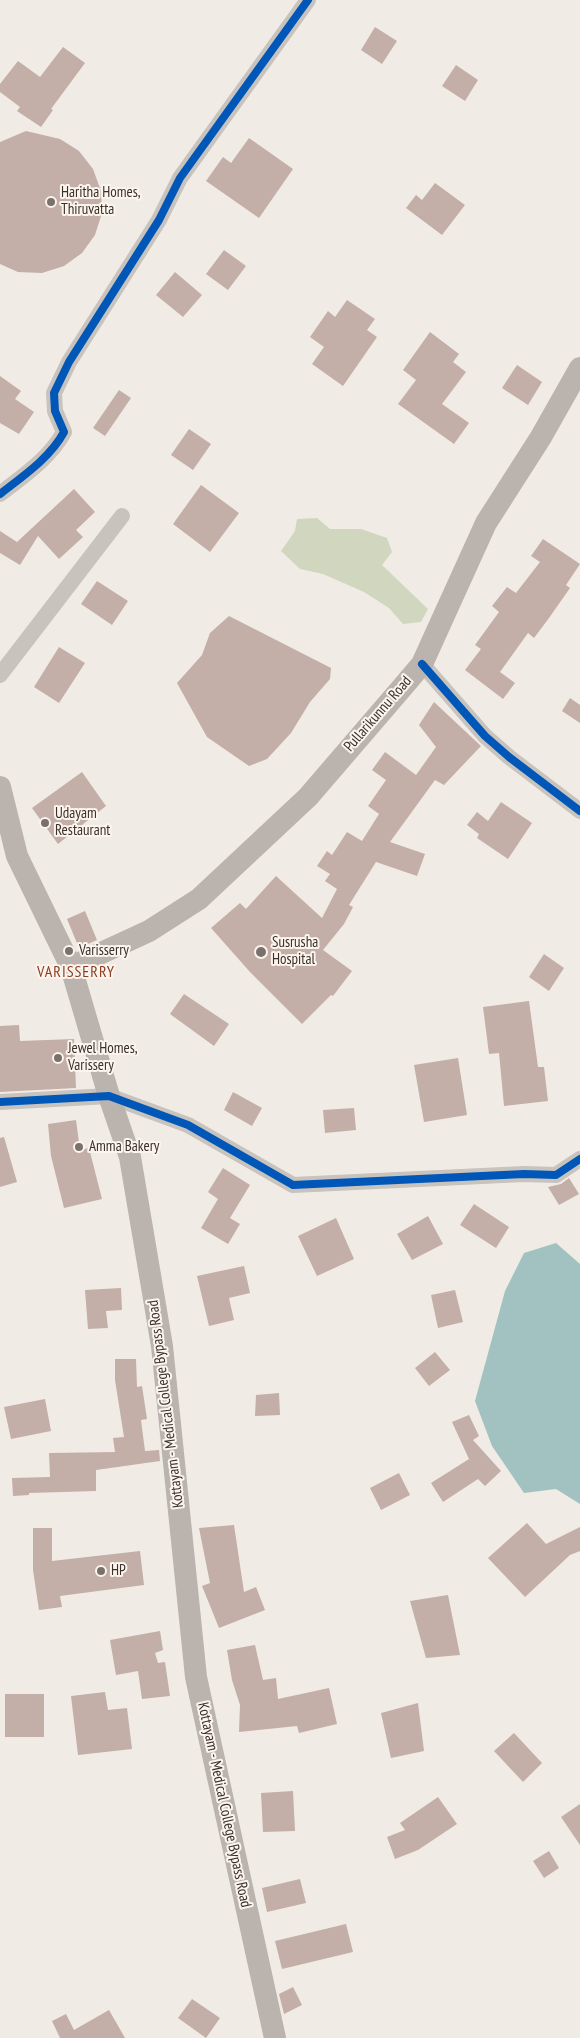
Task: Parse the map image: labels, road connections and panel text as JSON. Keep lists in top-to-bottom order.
{
  "streets": {
    "main road": ["Pullarikunnu Road", "Kottayam - Medical College Bypass Road"]
  },
  "crossings": [
    ["Pullarikunnu Road", "Kottayam - Medical College Bypass Road"]
  ],
  "districts": ["VARISSERRY"],
  "places": [
    "Haritha Homes, Thiruvatta",
    "Udayam Restaurant",
    "Varisserry",
    "Susrusha Hospital",
    "Jewel Homes, Varissery",
    "Amma Bakery",
    "HP"
  ]
}
